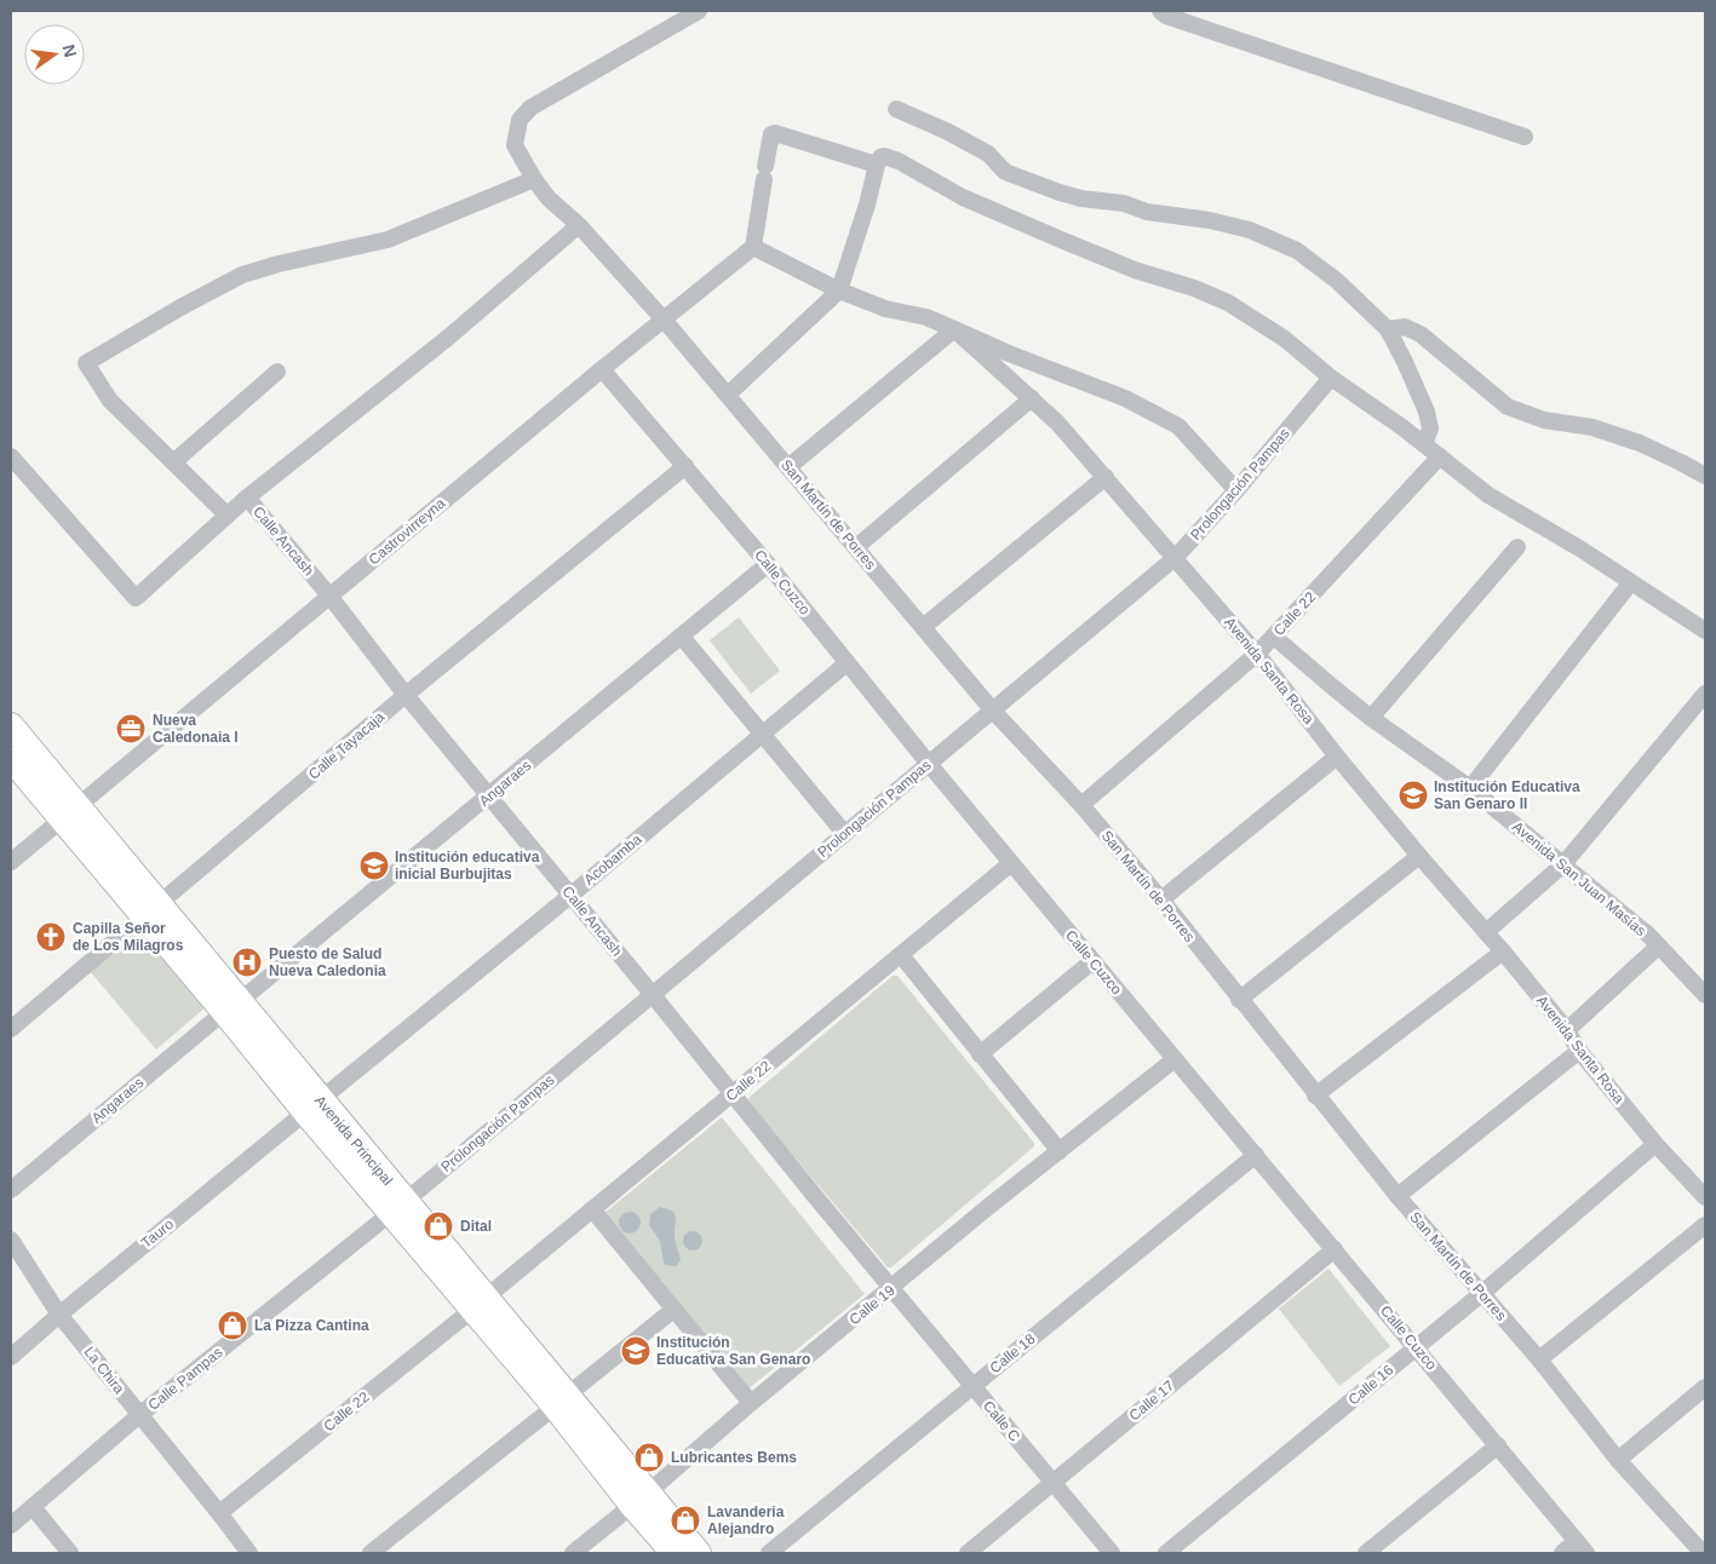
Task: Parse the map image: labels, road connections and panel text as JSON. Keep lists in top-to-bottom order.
{
  "streets": {
    "street": [
      "Prolongación Pampas",
      "San Martín de Porres",
      "Castrovirreyna",
      "Calle Ancash",
      "Calle Cuzco",
      "Calle 22",
      "Avenida Santa Rosa",
      "Calle Tayacaja",
      "Angaraes",
      "Acobamba",
      "Avenida San Juan Masías",
      "Avenida Principal",
      "Tauro",
      "Calle 19",
      "Calle 18",
      "La Chira",
      "Calle Pampas",
      "Calle 16",
      "Calle 17",
      "Calle C"
    ]
  },
  "crossings": [
    ["Prolongación Pampas", "San Martín de Porres"],
    ["Prolongación Pampas", "Calle Ancash"],
    ["Prolongación Pampas", "Calle Cuzco"],
    ["Prolongación Pampas", "Avenida Santa Rosa"],
    ["Prolongación Pampas", "Avenida Principal"],
    ["Prolongación Pampas", "Calle Pampas"],
    ["San Martín de Porres", "Castrovirreyna"],
    ["San Martín de Porres", "Calle 22"],
    ["San Martín de Porres", "Calle 16"],
    ["Castrovirreyna", "Calle Ancash"],
    ["Castrovirreyna", "Calle Cuzco"],
    ["Castrovirreyna", "Avenida Santa Rosa"],
    ["Castrovirreyna", "Avenida Principal"],
    ["Calle Ancash", "Calle 22"],
    ["Calle Ancash", "Calle Tayacaja"],
    ["Calle Ancash", "Angaraes"],
    ["Calle Ancash", "Acobamba"],
    ["Calle Ancash", "Calle 19"],
    ["Calle Ancash", "Calle C"],
    ["Calle Cuzco", "Calle 22"],
    ["Calle Cuzco", "Calle Tayacaja"],
    ["Calle Cuzco", "Angaraes"],
    ["Calle Cuzco", "Acobamba"],
    ["Calle Cuzco", "Calle 19"],
    ["Calle Cuzco", "Calle 18"],
    ["Calle Cuzco", "Calle 16"],
    ["Calle Cuzco", "Calle 17"],
    ["Calle 22", "Avenida Santa Rosa"],
    ["Calle 22", "Avenida San Juan Masías"],
    ["Calle 22", "Avenida Principal"],
    ["Calle 22", "La Chira"],
    ["Avenida Santa Rosa", "Calle 16"],
    ["Calle Tayacaja", "Avenida Principal"],
    ["Angaraes", "Avenida Principal"],
    ["Acobamba", "Avenida Principal"],
    ["Acobamba", "Tauro"],
    ["Avenida Principal", "Tauro"],
    ["Avenida Principal", "Calle 19"],
    ["Avenida Principal", "Calle Pampas"],
    ["Tauro", "La Chira"],
    ["Calle 19", "Calle C"],
    ["Calle 18", "Calle C"],
    ["La Chira", "Calle Pampas"],
    ["Calle 17", "Calle C"]
  ],
  "places": {
    "office": ["Nueva Caledonaia I"],
    "school or university": ["Institución Educativa San Genaro II", "Institución educativa inicial Burbujitas", "Institución Educativa San Genaro"],
    "church": ["Capilla Señor de Los Milagros"],
    "hospital": ["Puesto de Salud Nueva Caledonia"],
    "shop": [
      "Dital",
      "La Pizza Cantina",
      "Lubricantes Bems",
      "Lavanderia Alejandro"
    ]
  },
  "north": "right"
}
